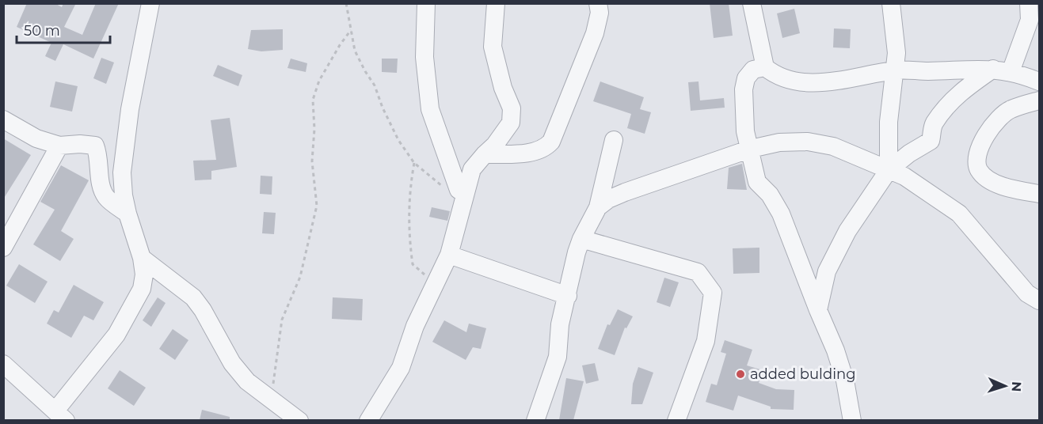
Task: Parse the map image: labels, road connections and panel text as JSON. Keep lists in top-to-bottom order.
{
  "places": ["added bulding"],
  "scale_bar": "50 m",
  "north": "right"
}
